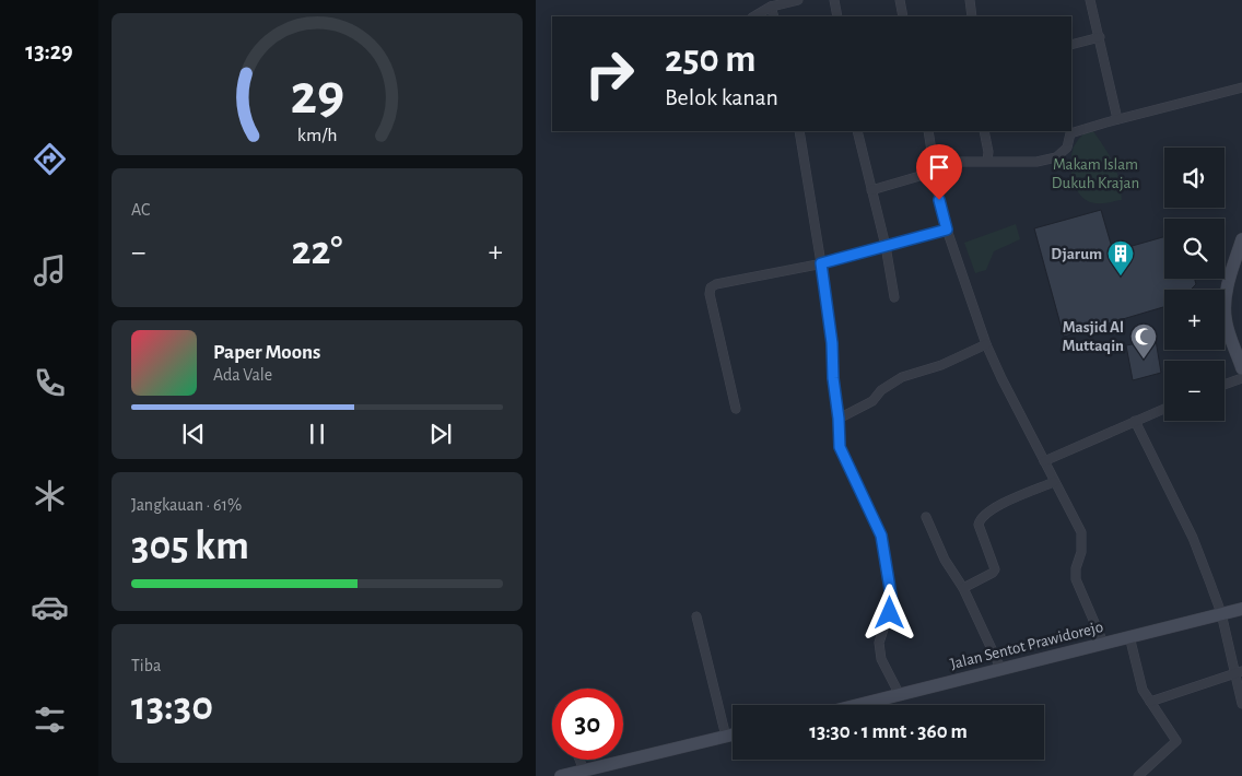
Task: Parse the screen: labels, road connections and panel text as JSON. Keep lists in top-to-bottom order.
{
  "streets": {
    "main road": ["Jalan Sentot Prawidorejo"]
  },
  "parks": ["Makam Islam Dukuh Krajan"],
  "places": {
    "building": ["Djarum"],
    "mosque": ["Masjid Al Muttaqin"]
  },
  "page": {
    "tabs": "13:29",
    "turn": ["250 m", "Belok kanan"],
    "map_buttons": ["+", "−"],
    "tile": [
      "AC",
      ["Jangkauan · 61%", "305 km"],
      ["Tiba", "13:30"]
    ],
    "heat": ["−", "22°", "+"],
    "song": ["Paper Moons", "Ada Vale"],
    "limit": "30",
    "trip": "13:30 · 1 mnt · 360 m",
    "gauge": ["29", "km/h"]
  }
}
